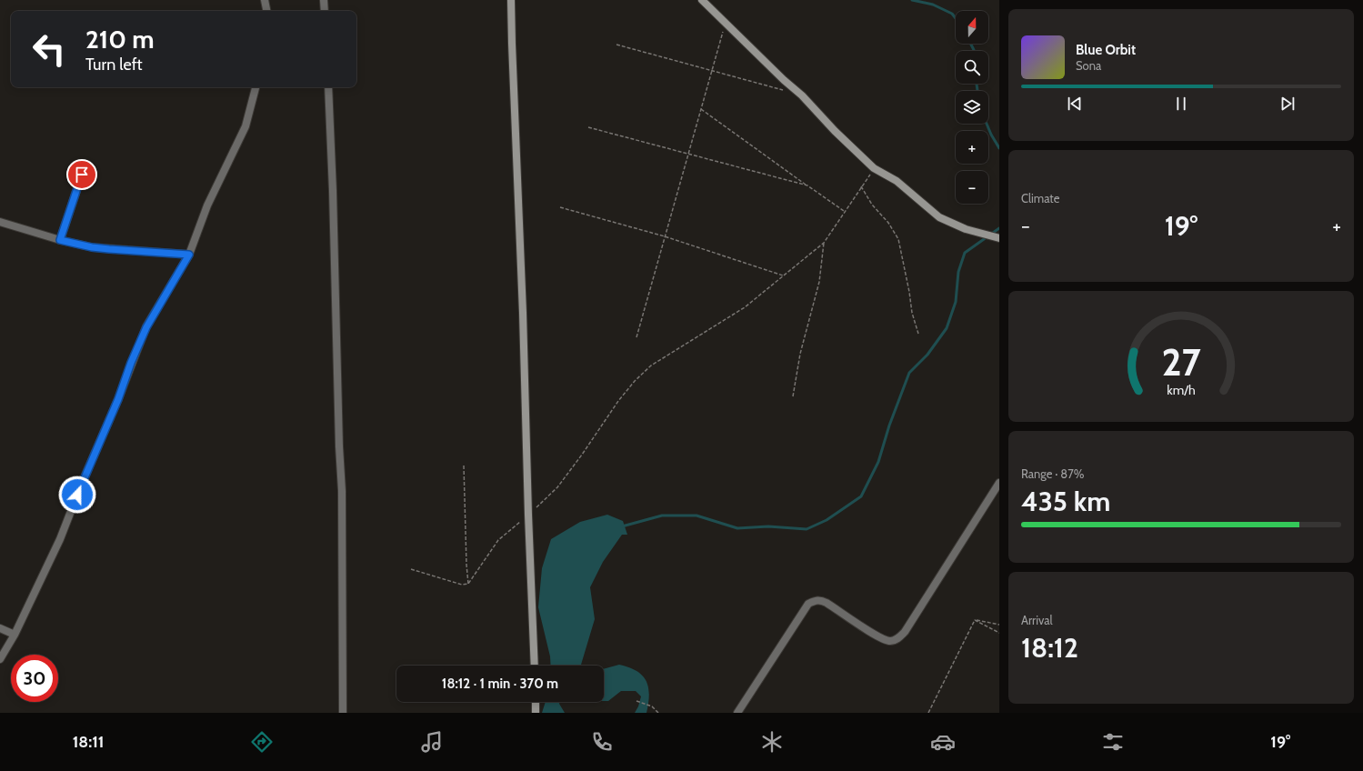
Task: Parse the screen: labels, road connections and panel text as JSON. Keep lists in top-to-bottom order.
{
  "north": "top",
  "page": {
    "map_buttons": ["+", "−"],
    "turn": ["210 m", "Turn left"],
    "song": ["Blue Orbit", "Sona"],
    "tile": [
      "Climate",
      ["Range · 87%", "435 km"],
      ["Arrival", "18:12"]
    ],
    "heat": ["−", "19°", "+"],
    "limit": "30",
    "trip": "18:12 · 1 min · 370 m",
    "tabs": ["18:11", "19°"],
    "gauge": ["27", "km/h"]
  }
}
